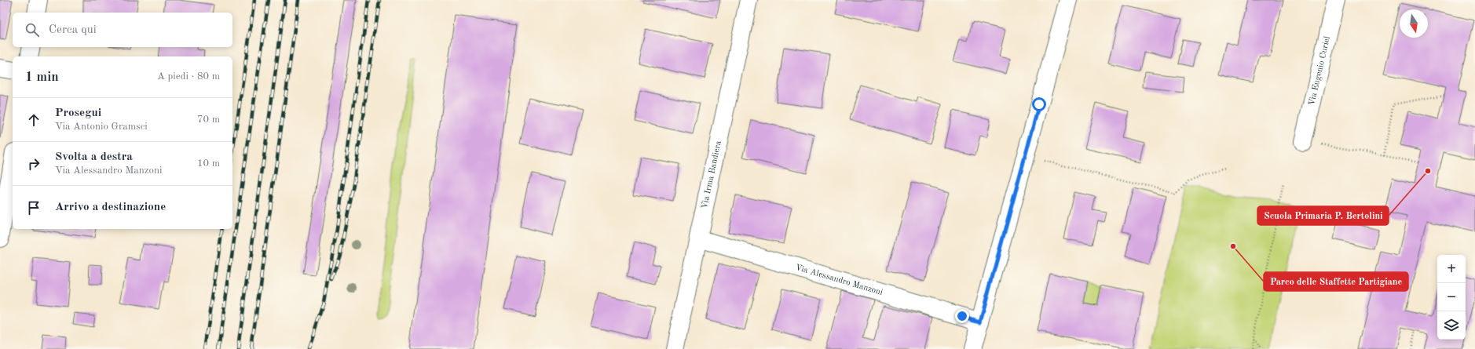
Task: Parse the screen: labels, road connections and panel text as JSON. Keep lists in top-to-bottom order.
{
  "streets": {
    "street": ["Via Eugenio Curiel", "Via Irma Bandiera", "Via Alessandro Manzoni"]
  },
  "crossings": [
    ["Via Irma Bandiera", "Via Alessandro Manzoni"]
  ],
  "places": ["Scuola Primaria P. Bertolini", "Parco delle Staffette Partigiane"],
  "north": "bottom",
  "page": {
    "search": "Cerca qui",
    "heading": ["1 min", "A piedi · 80 m"],
    "list": [
      ["Prosegui", "Via Antonio Gramsci", "70 m"],
      ["Svolta a destra", "Via Alessandro Manzoni", "10 m"],
      "Arrivo a destinazione"
    ],
    "map_buttons": ["+", "−"]
  }
}
